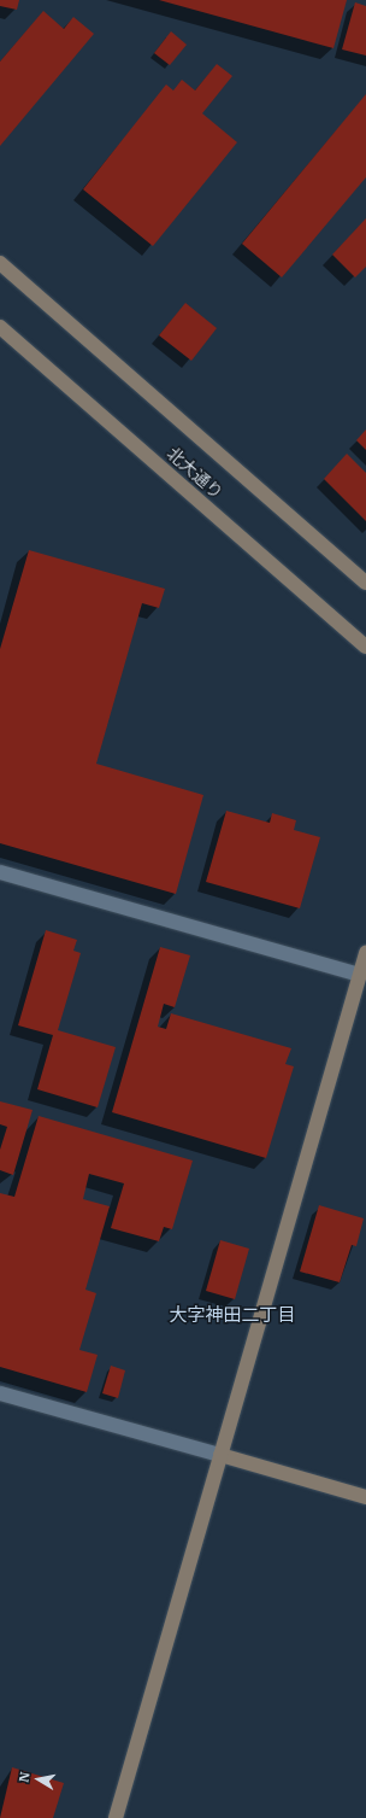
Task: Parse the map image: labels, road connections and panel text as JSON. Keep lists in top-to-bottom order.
{
  "streets": {
    "street": ["北大通り"]
  },
  "districts": ["大字神田二丁目"],
  "north": "left"
}
